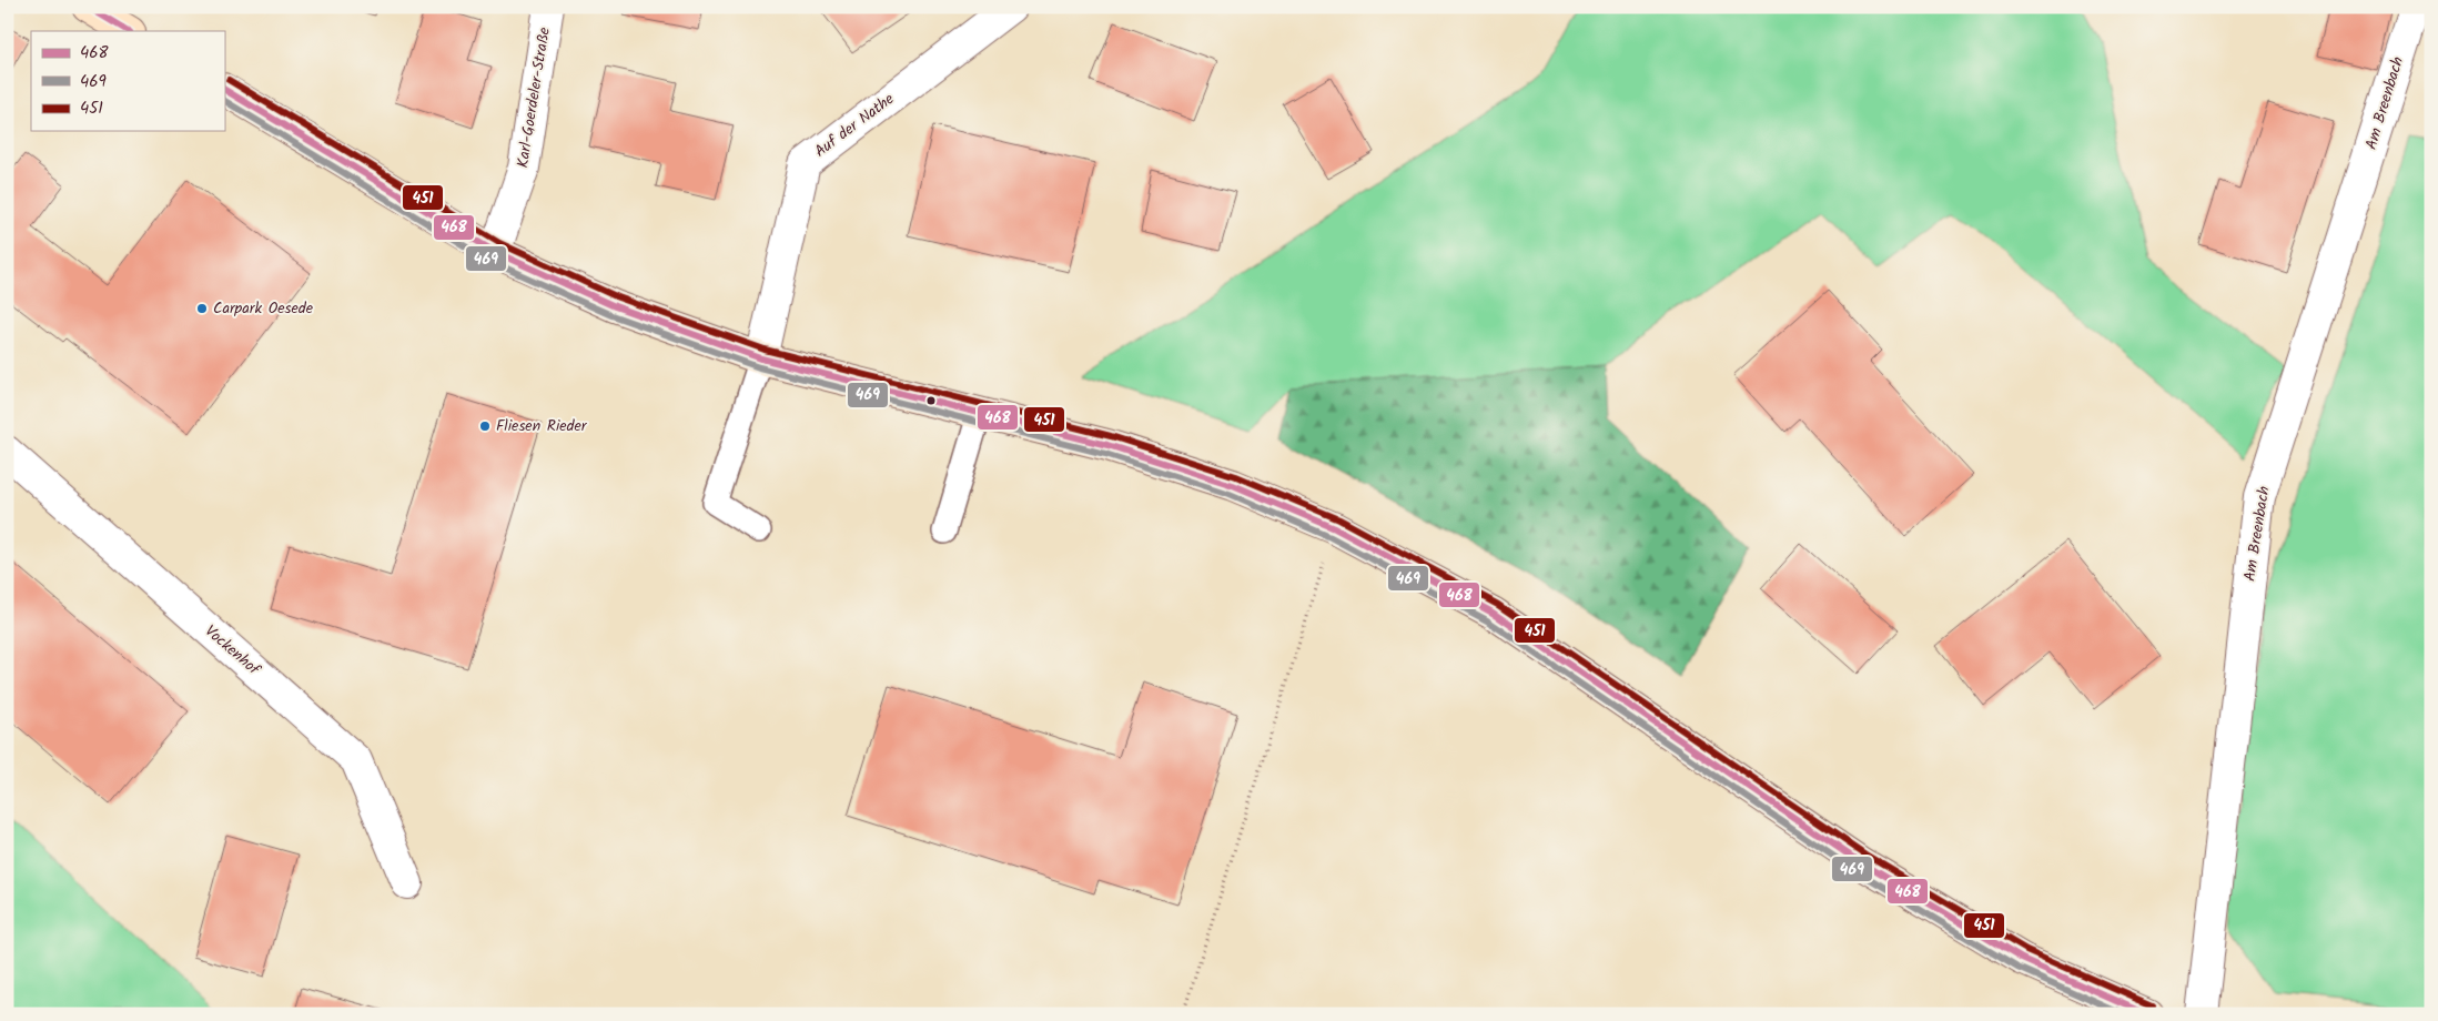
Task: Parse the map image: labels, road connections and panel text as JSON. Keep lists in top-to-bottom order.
{
  "streets": {
    "street": [
      "Karl-Goerdeler-Straße",
      "Am Breenbach",
      "Auf der Nathe",
      "Vockenhof"
    ]
  },
  "places": ["Carpark Oesede", "Fliesen Rieder"],
  "lines": ["transit line 468", "transit line 451", "transit line 469"],
  "legend": ["468", "469", "451"]
}
